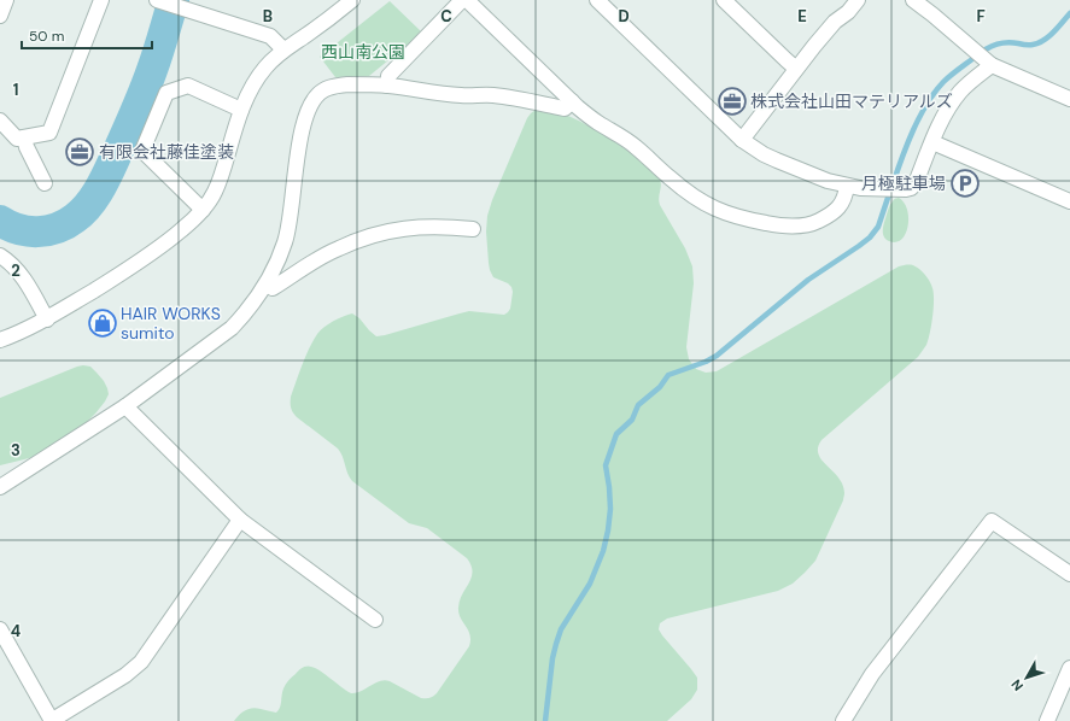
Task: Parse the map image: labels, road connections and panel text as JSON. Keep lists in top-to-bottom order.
{
  "parks": ["西山南公園"],
  "places": {
    "office": ["株式会社山田マテリアルズ", "有限会社藤佳塗装"],
    "parking": ["月極駐車場"],
    "shop": ["HAIR WORKS sumito"]
  },
  "scale_bar": "50 m",
  "north": "bottom left",
  "grid": {
    "columns": [
      "B",
      "C",
      "D",
      "E",
      "F"
    ],
    "rows": [
      "1",
      "2",
      "3",
      "4"
    ]
  }
}
